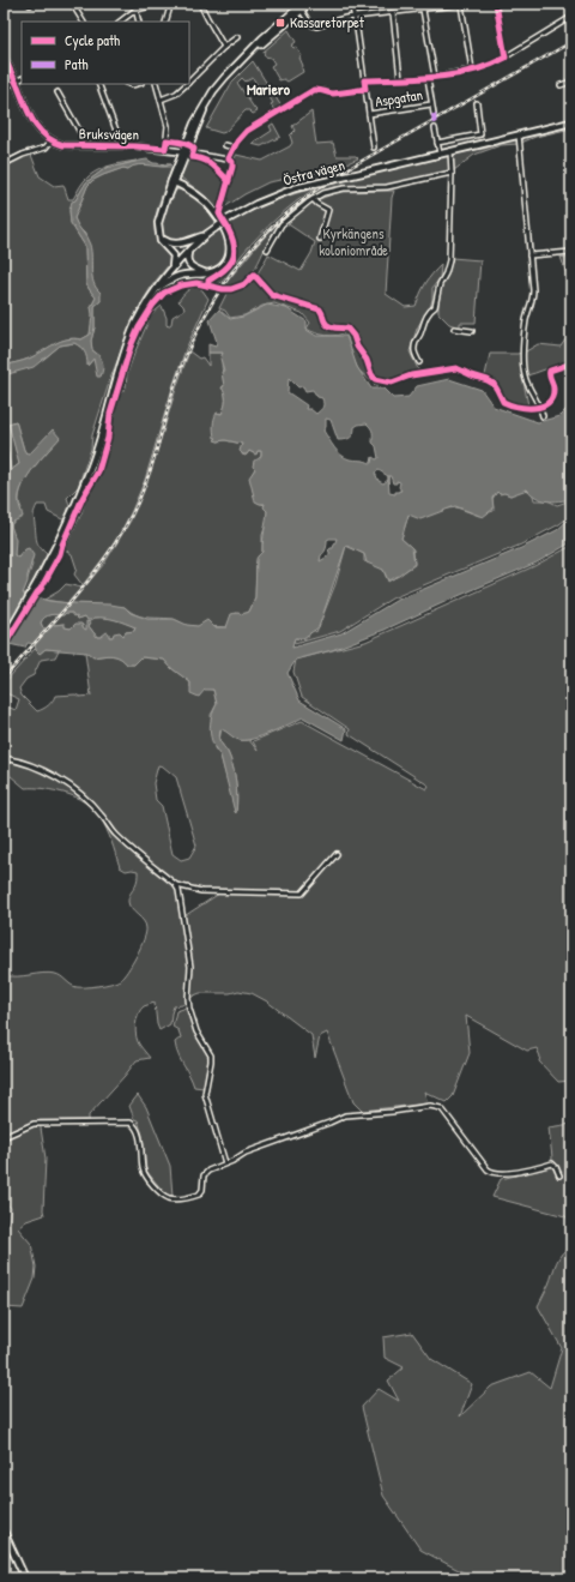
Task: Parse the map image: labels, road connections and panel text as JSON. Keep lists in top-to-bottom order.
{
  "streets": {
    "street": ["Aspgatan", "Bruksvägen", "Östra vägen"]
  },
  "districts": ["Mariero"],
  "parks": ["Kyrkängens koloniområde"],
  "places": {
    "transit": ["Kassaretorpet"]
  },
  "legend": ["Cycle path", "Path"]
}
